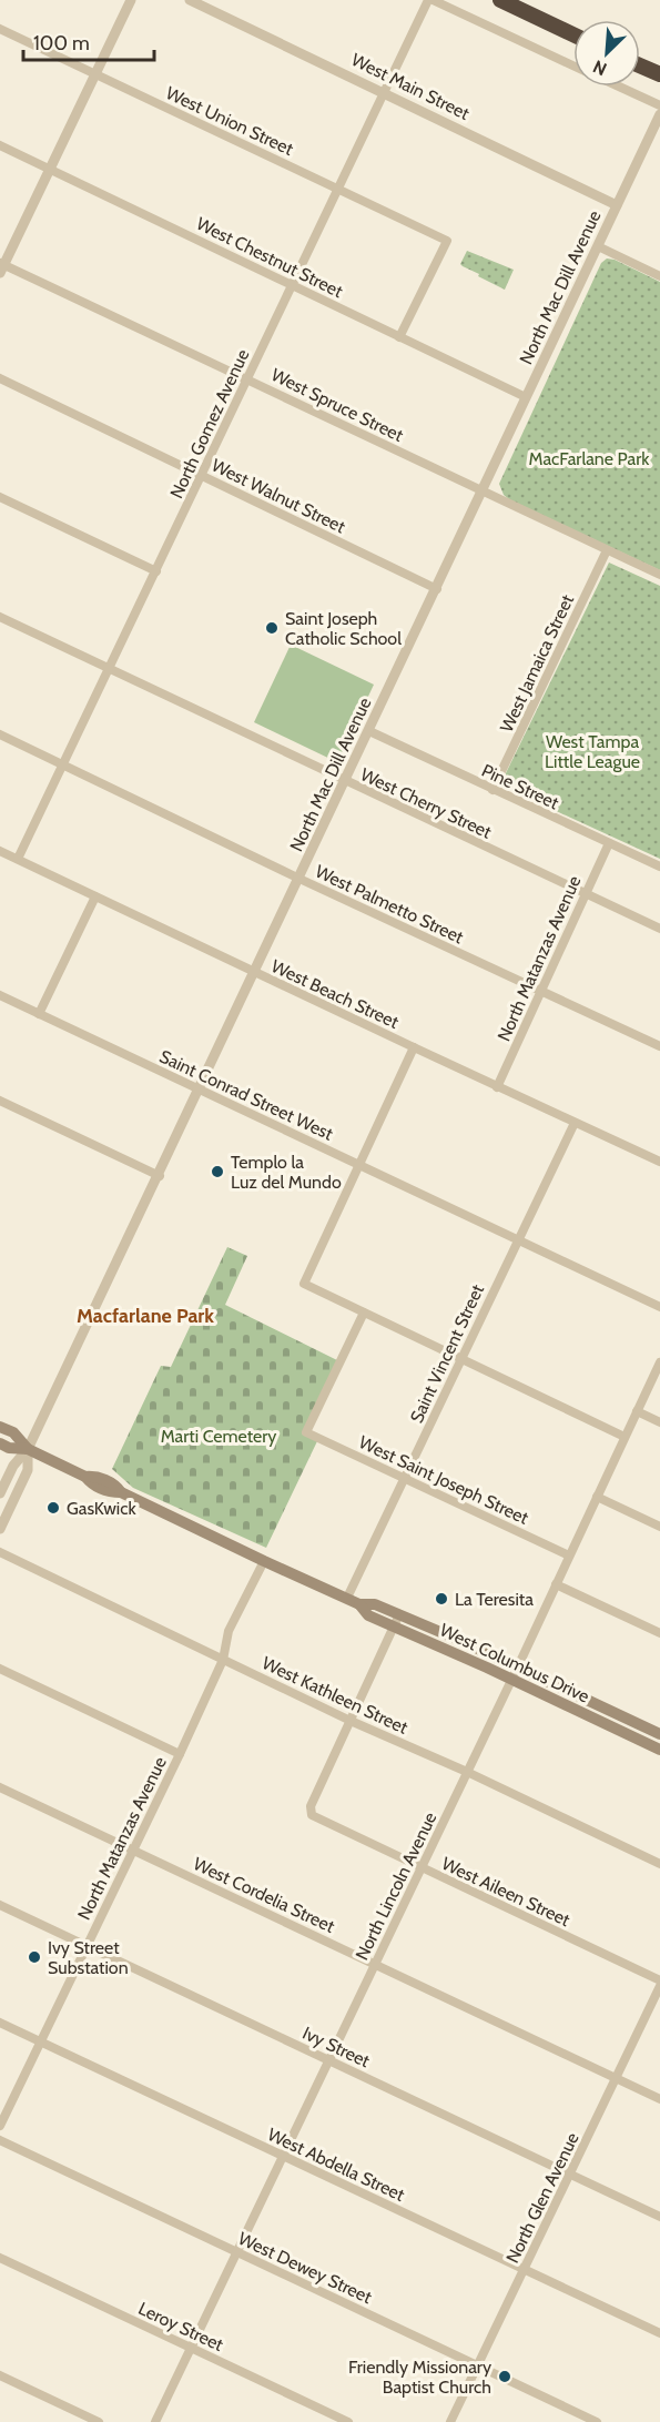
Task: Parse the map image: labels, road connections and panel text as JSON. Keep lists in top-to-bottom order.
{
  "streets": {
    "main road": ["West Columbus Drive"],
    "street": [
      "West Main Street",
      "West Union Street",
      "West Chestnut Street",
      "North Mac Dill Avenue",
      "West Spruce Street",
      "North Gomez Avenue",
      "West Walnut Street",
      "West Jamaica Street",
      "Pine Street",
      "West Cherry Street",
      "West Palmetto Street",
      "North Matanzas Avenue",
      "West Beach Street",
      "Saint Conrad Street West",
      "Saint Vincent Street",
      "West Saint Joseph Street",
      "West Kathleen Street",
      "North Lincoln Avenue",
      "West Aileen Street",
      "West Cordelia Street",
      "Ivy Street",
      "West Abdella Street",
      "North Glen Avenue",
      "West Dewey Street",
      "Leroy Street"
    ]
  },
  "crossings": [
    ["West Main Street", "North Mac Dill Avenue"],
    ["West Main Street", "North Gomez Avenue"],
    ["West Union Street", "West Chestnut Street"],
    ["West Union Street", "North Gomez Avenue"],
    ["West Chestnut Street", "North Mac Dill Avenue"],
    ["West Chestnut Street", "North Gomez Avenue"],
    ["North Mac Dill Avenue", "West Spruce Street"],
    ["North Mac Dill Avenue", "West Walnut Street"],
    ["North Mac Dill Avenue", "Pine Street"],
    ["North Mac Dill Avenue", "West Cherry Street"],
    ["North Mac Dill Avenue", "West Palmetto Street"],
    ["North Mac Dill Avenue", "West Beach Street"],
    ["North Mac Dill Avenue", "Saint Conrad Street West"],
    ["North Mac Dill Avenue", "West Columbus Drive"],
    ["West Spruce Street", "North Gomez Avenue"],
    ["West Spruce Street", "West Jamaica Street"],
    ["North Gomez Avenue", "West Walnut Street"],
    ["North Gomez Avenue", "West Cherry Street"],
    ["North Gomez Avenue", "West Palmetto Street"],
    ["North Gomez Avenue", "West Beach Street"],
    ["West Jamaica Street", "Pine Street"],
    ["Pine Street", "North Matanzas Avenue"],
    ["West Cherry Street", "North Matanzas Avenue"],
    ["West Palmetto Street", "North Matanzas Avenue"],
    ["North Matanzas Avenue", "West Beach Street"],
    ["North Matanzas Avenue", "West Columbus Drive"],
    ["North Matanzas Avenue", "West Kathleen Street"],
    ["North Matanzas Avenue", "West Cordelia Street"],
    ["North Matanzas Avenue", "Ivy Street"],
    ["North Matanzas Avenue", "West Abdella Street"],
    ["West Beach Street", "Saint Vincent Street"],
    ["Saint Conrad Street West", "Saint Vincent Street"],
    ["Saint Vincent Street", "West Saint Joseph Street"],
    ["Saint Vincent Street", "West Columbus Drive"],
    ["West Saint Joseph Street", "North Lincoln Avenue"],
    ["West Columbus Drive", "North Lincoln Avenue"],
    ["West Kathleen Street", "North Lincoln Avenue"],
    ["West Kathleen Street", "West Aileen Street"],
    ["North Lincoln Avenue", "West Aileen Street"],
    ["North Lincoln Avenue", "West Cordelia Street"],
    ["North Lincoln Avenue", "Ivy Street"],
    ["North Lincoln Avenue", "West Abdella Street"],
    ["North Lincoln Avenue", "West Dewey Street"],
    ["North Lincoln Avenue", "Leroy Street"],
    ["West Cordelia Street", "North Glen Avenue"],
    ["Ivy Street", "North Glen Avenue"],
    ["West Abdella Street", "North Glen Avenue"],
    ["North Glen Avenue", "West Dewey Street"]
  ],
  "districts": ["Macfarlane Park"],
  "parks": ["MacFarlane Park", "West Tampa Little League", "Marti Cemetery"],
  "places": [
    "Saint Joseph Catholic School",
    "Templo la Luz del Mundo",
    "GasKwick",
    "La Teresita",
    "Ivy Street Substation",
    "Friendly Missionary Baptist Church"
  ],
  "scale_bar": "100 m",
  "north": "bottom left"
}
